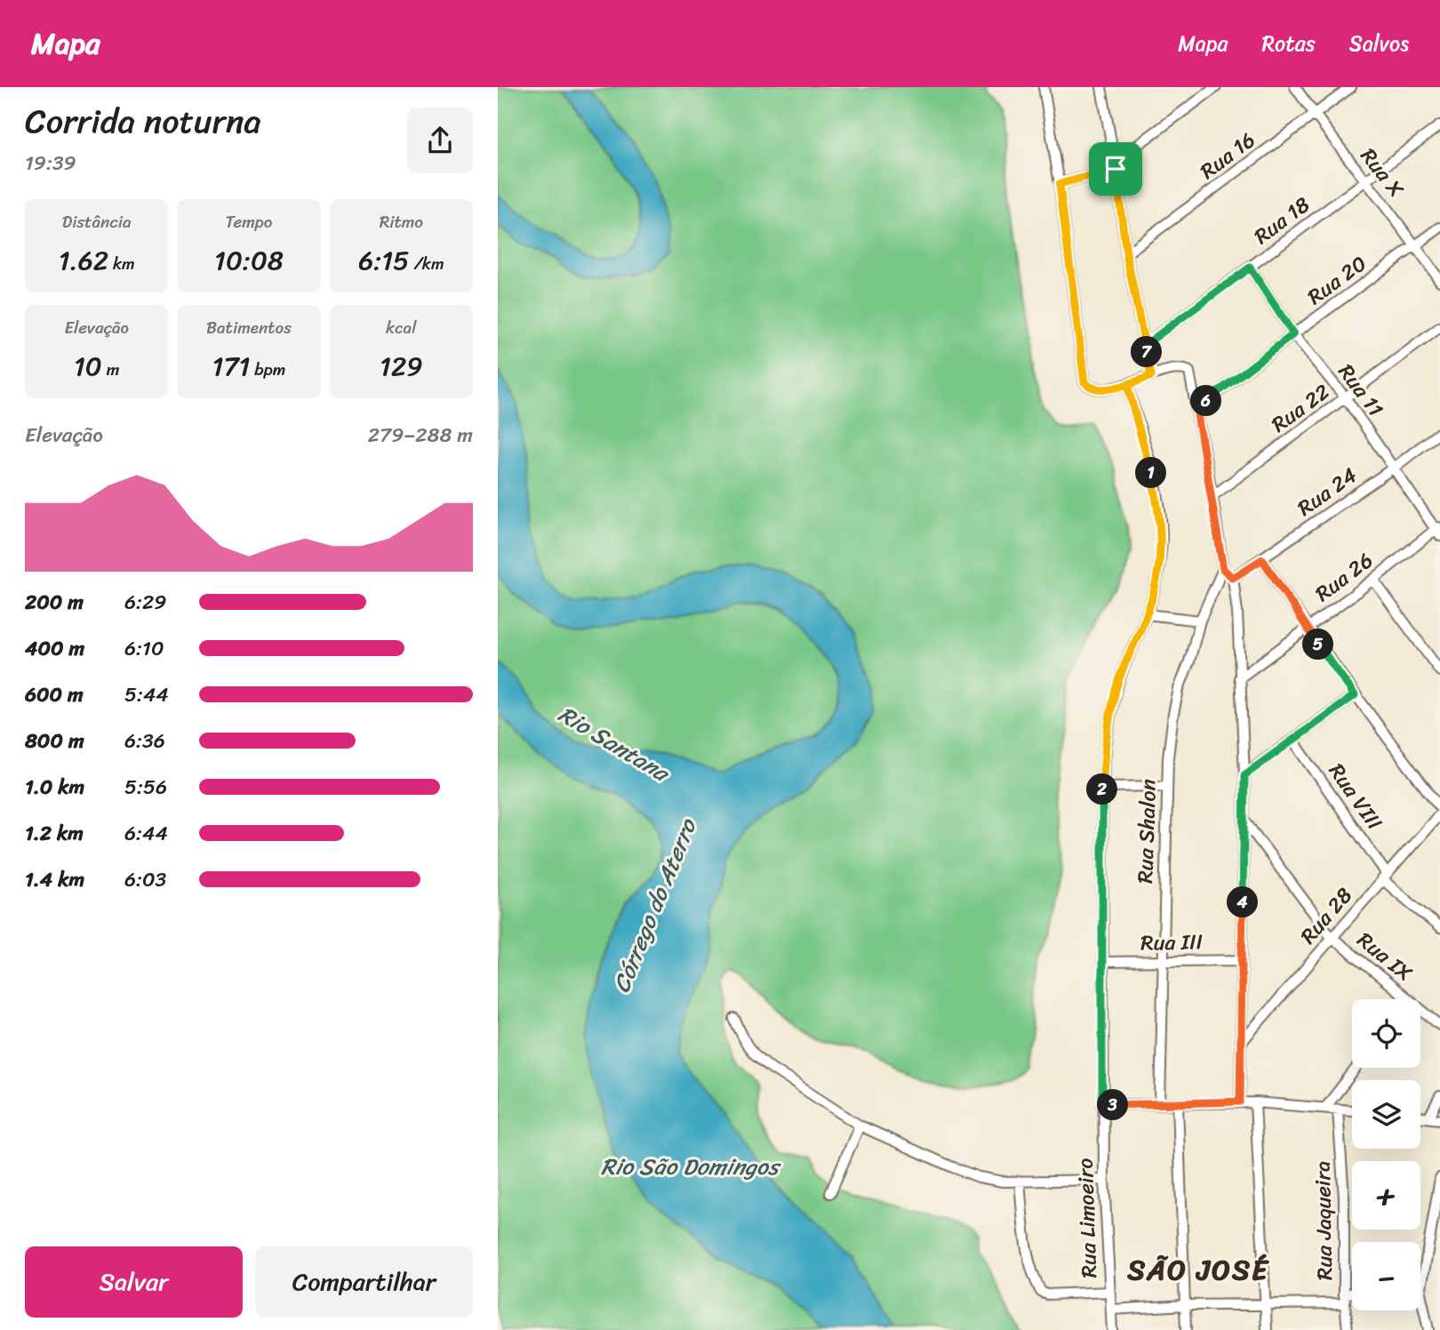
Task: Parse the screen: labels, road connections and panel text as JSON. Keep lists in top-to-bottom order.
{
  "streets": {
    "street": [
      "Rua 16",
      "Rua X",
      "Rua 18",
      "Rua 20",
      "Rua 11",
      "Rua 22",
      "Rua 24",
      "Rua 26",
      "Rua VIII",
      "Rua Shalon",
      "Rua 28",
      "Rua III",
      "Rua IX",
      "Rua Limoeiro",
      "Rua Jaqueira"
    ]
  },
  "crossings": [
    ["Rua 16", "Rua X"],
    ["Rua X", "Rua 18"],
    ["Rua X", "Rua 20"],
    ["Rua 18", "Rua 11"],
    ["Rua 20", "Rua 11"],
    ["Rua 11", "Rua 22"],
    ["Rua 11", "Rua 24"],
    ["Rua 11", "Rua 26"],
    ["Rua VIII", "Rua 28"],
    ["Rua Shalon", "Rua III"],
    ["Rua 28", "Rua IX"],
    ["Rua III", "Rua Limoeiro"]
  ],
  "districts": ["SÃO JOSÉ"],
  "water": ["Rio Santana", "Córrego do Aterro", "Rio São Domingos"],
  "page": {
    "header": "Mapa",
    "nav": ["Mapa", "Rotas", "Salvos"],
    "heading": ["Corrida noturna", "19:39"],
    "stats": [
      ["Distância", "1.62 km"],
      ["Tempo", "10:08"],
      ["Ritmo", "6:15 /km"],
      ["Elevação", "10 m"],
      ["Batimentos", "171 bpm"],
      ["kcal", "129"]
    ],
    "pins": [
      "7",
      "6",
      "1",
      "5",
      "2",
      "4",
      "3"
    ],
    "chart": ["Elevação", "279–288 m"],
    "list": [
      {
        "name": "200 m",
        "note": "6:29"
      },
      {
        "name": "400 m",
        "note": "6:10"
      },
      {
        "name": "600 m",
        "note": "5:44"
      },
      {
        "name": "800 m",
        "note": "6:36"
      },
      {
        "name": "1.0 km",
        "note": "5:56"
      },
      {
        "name": "1.2 km",
        "note": "6:44"
      },
      {
        "name": "1.4 km",
        "note": "6:03"
      }
    ],
    "map_buttons": ["+", "−"],
    "buttons": ["Salvar", "Compartilhar"]
  }
}
